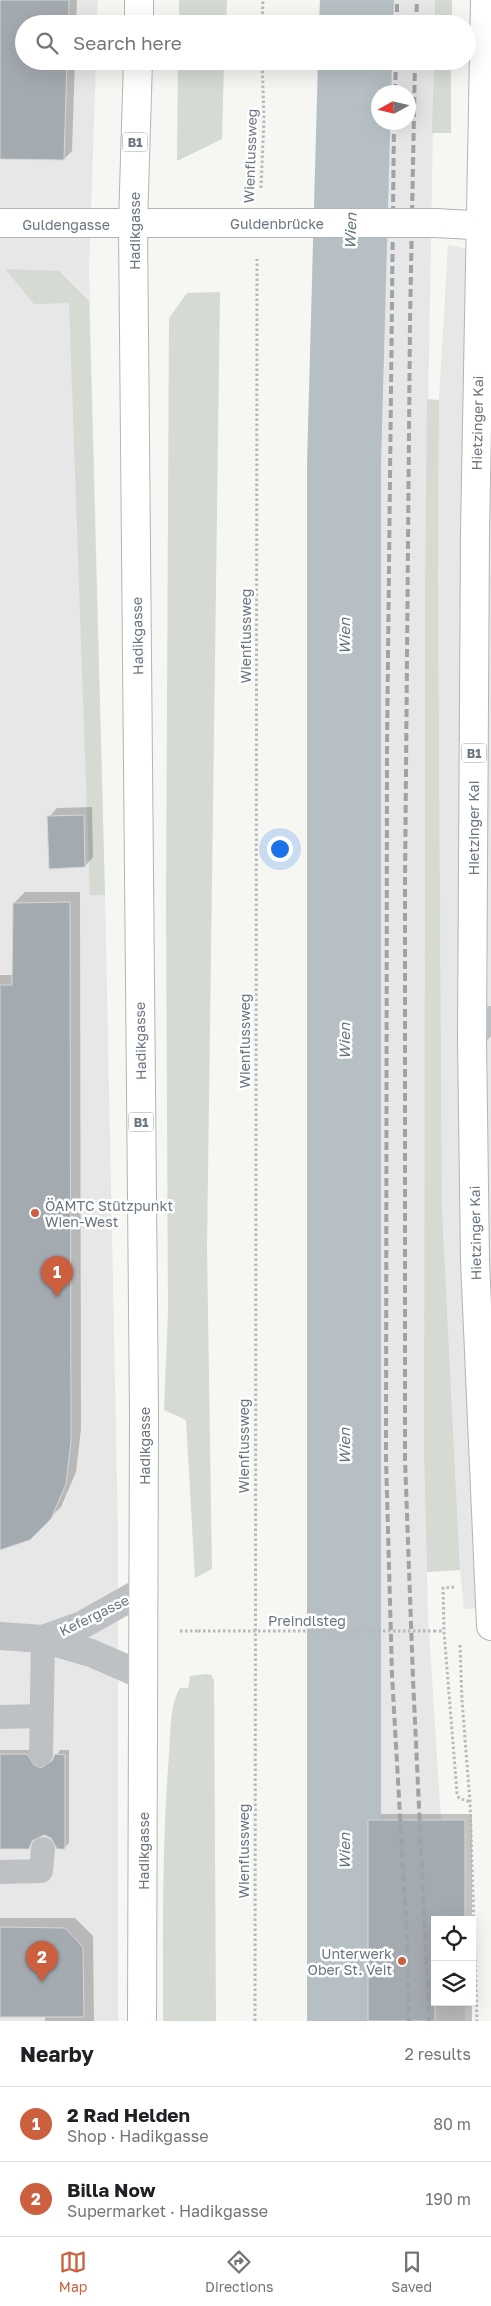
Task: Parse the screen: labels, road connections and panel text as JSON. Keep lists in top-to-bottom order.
{
  "streets": {
    "main road": [
      "B1",
      "Guldenbrücke",
      "Guldengasse",
      "Hadikgasse",
      "Hietzinger Kai"
    ],
    "street": ["Kefergasse"],
    "path": ["Wienflussweg", "Preindlsteg"]
  },
  "crossings": [
    ["Guldenbrücke", "Guldengasse"],
    ["Guldenbrücke", "Hadikgasse"],
    ["Guldenbrücke", "Hietzinger Kai"],
    ["Guldengasse", "Hadikgasse"],
    ["Hadikgasse", "Kefergasse"]
  ],
  "water": ["Wien"],
  "places": ["ÖAMTC Stützpunkt Wien-West", "Unterwerk Ober St. Veit"],
  "north": "left",
  "page": {
    "search": "Search here",
    "pins": ["1", "2"],
    "heading": ["Nearby", "2 results"],
    "list": [
      {
        "mark": "1",
        "name": "2 Rad Helden",
        "note": "Shop · Hadikgasse",
        "value": "80 m"
      },
      {
        "mark": "2",
        "name": "Billa Now",
        "note": "Supermarket · Hadikgasse",
        "value": "190 m"
      }
    ],
    "nav": ["Map", "Directions", "Saved"]
  }
}
